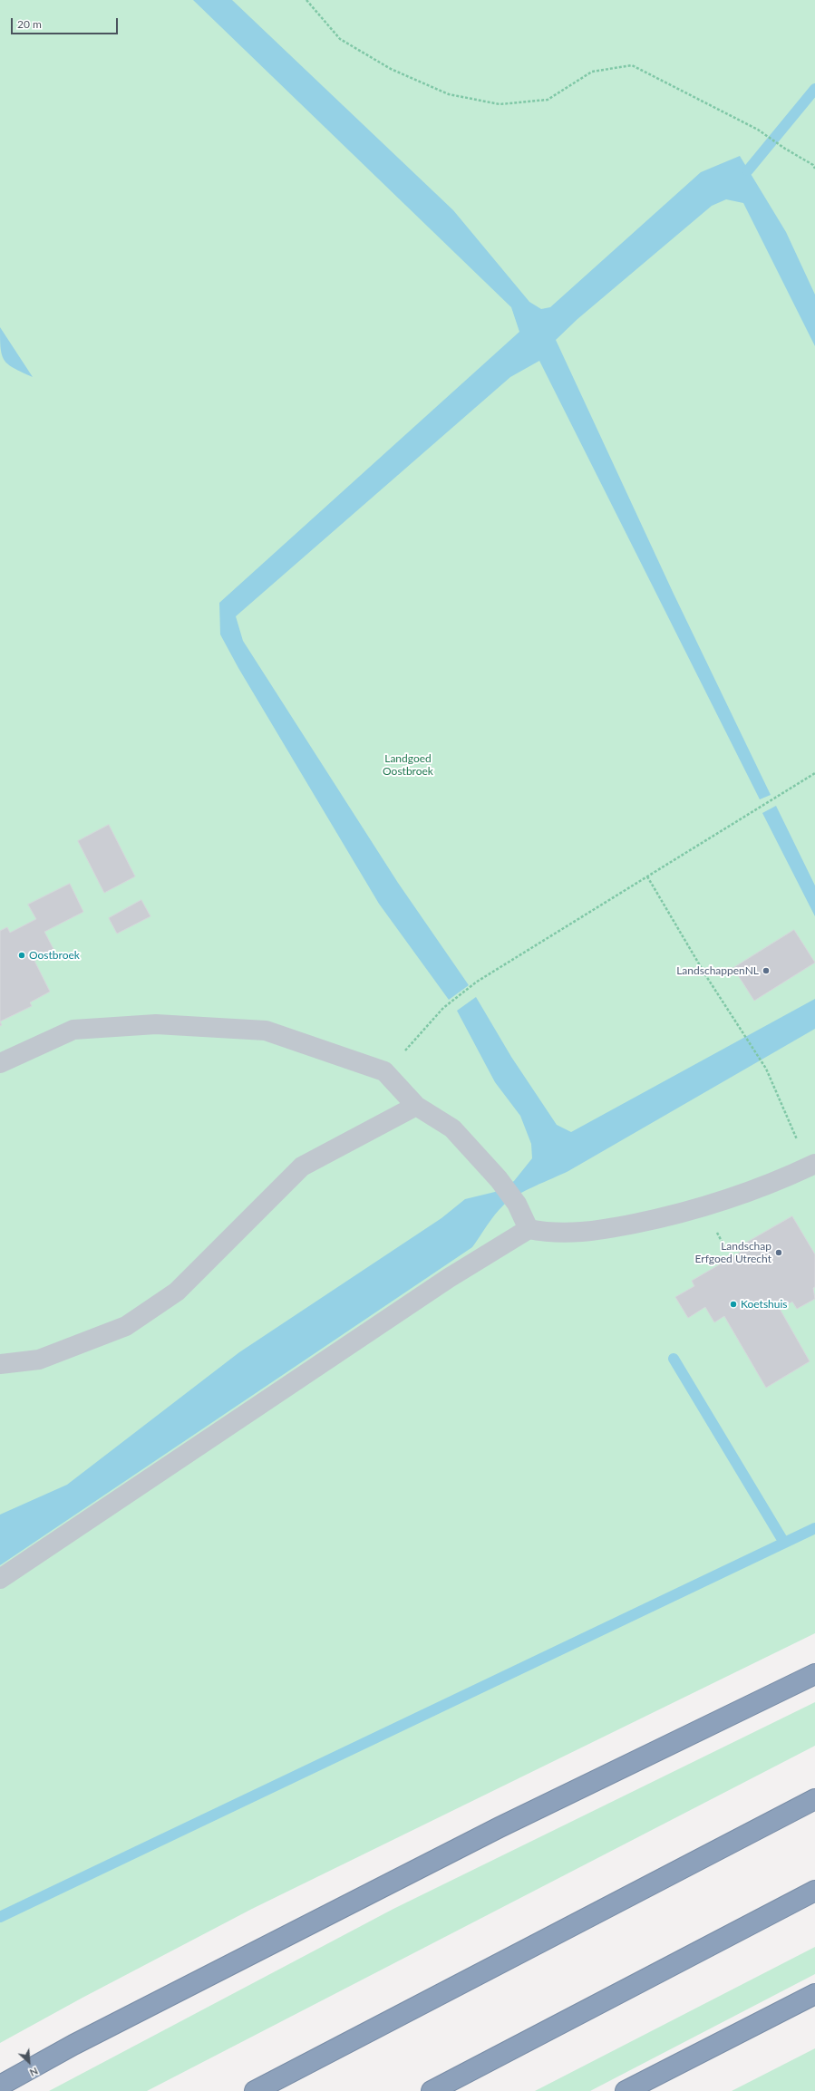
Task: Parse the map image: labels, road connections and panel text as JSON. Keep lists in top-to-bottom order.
{
  "parks": ["Landgoed Oostbroek"],
  "places": [
    "Oostbroek",
    "LandschappenNL",
    "Landschap Erfgoed Utrecht",
    "Koetshuis"
  ],
  "scale_bar": "20 m",
  "north": "bottom right"
}
